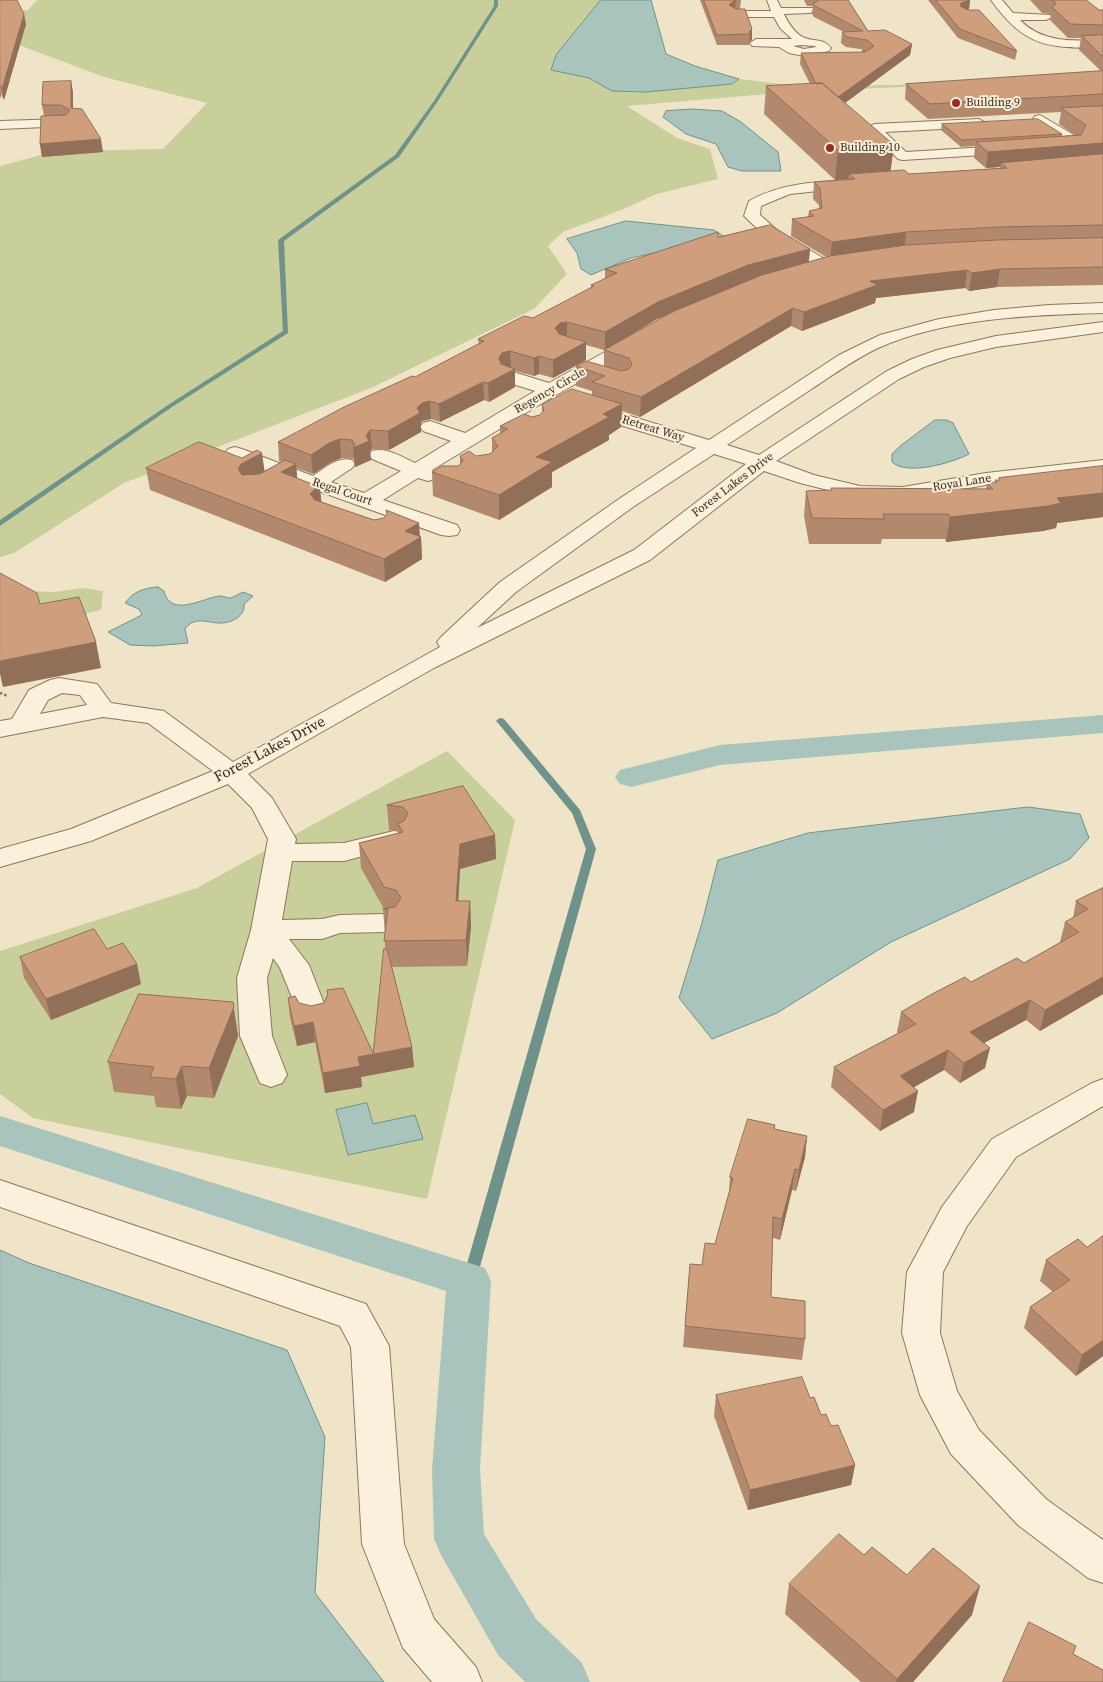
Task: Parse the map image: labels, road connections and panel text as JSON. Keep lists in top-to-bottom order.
{
  "streets": {
    "street": [
      "Regency Circle",
      "Retreat Way",
      "Royal Lane",
      "Forest Lakes Drive",
      "Regal Court"
    ]
  },
  "crossings": [
    ["Regency Circle", "Retreat Way"],
    ["Regency Circle", "Regal Court"],
    ["Retreat Way", "Royal Lane"],
    ["Retreat Way", "Forest Lakes Drive"],
    ["Royal Lane", "Forest Lakes Drive"]
  ],
  "places": ["Building 9", "Building 10"]
}
